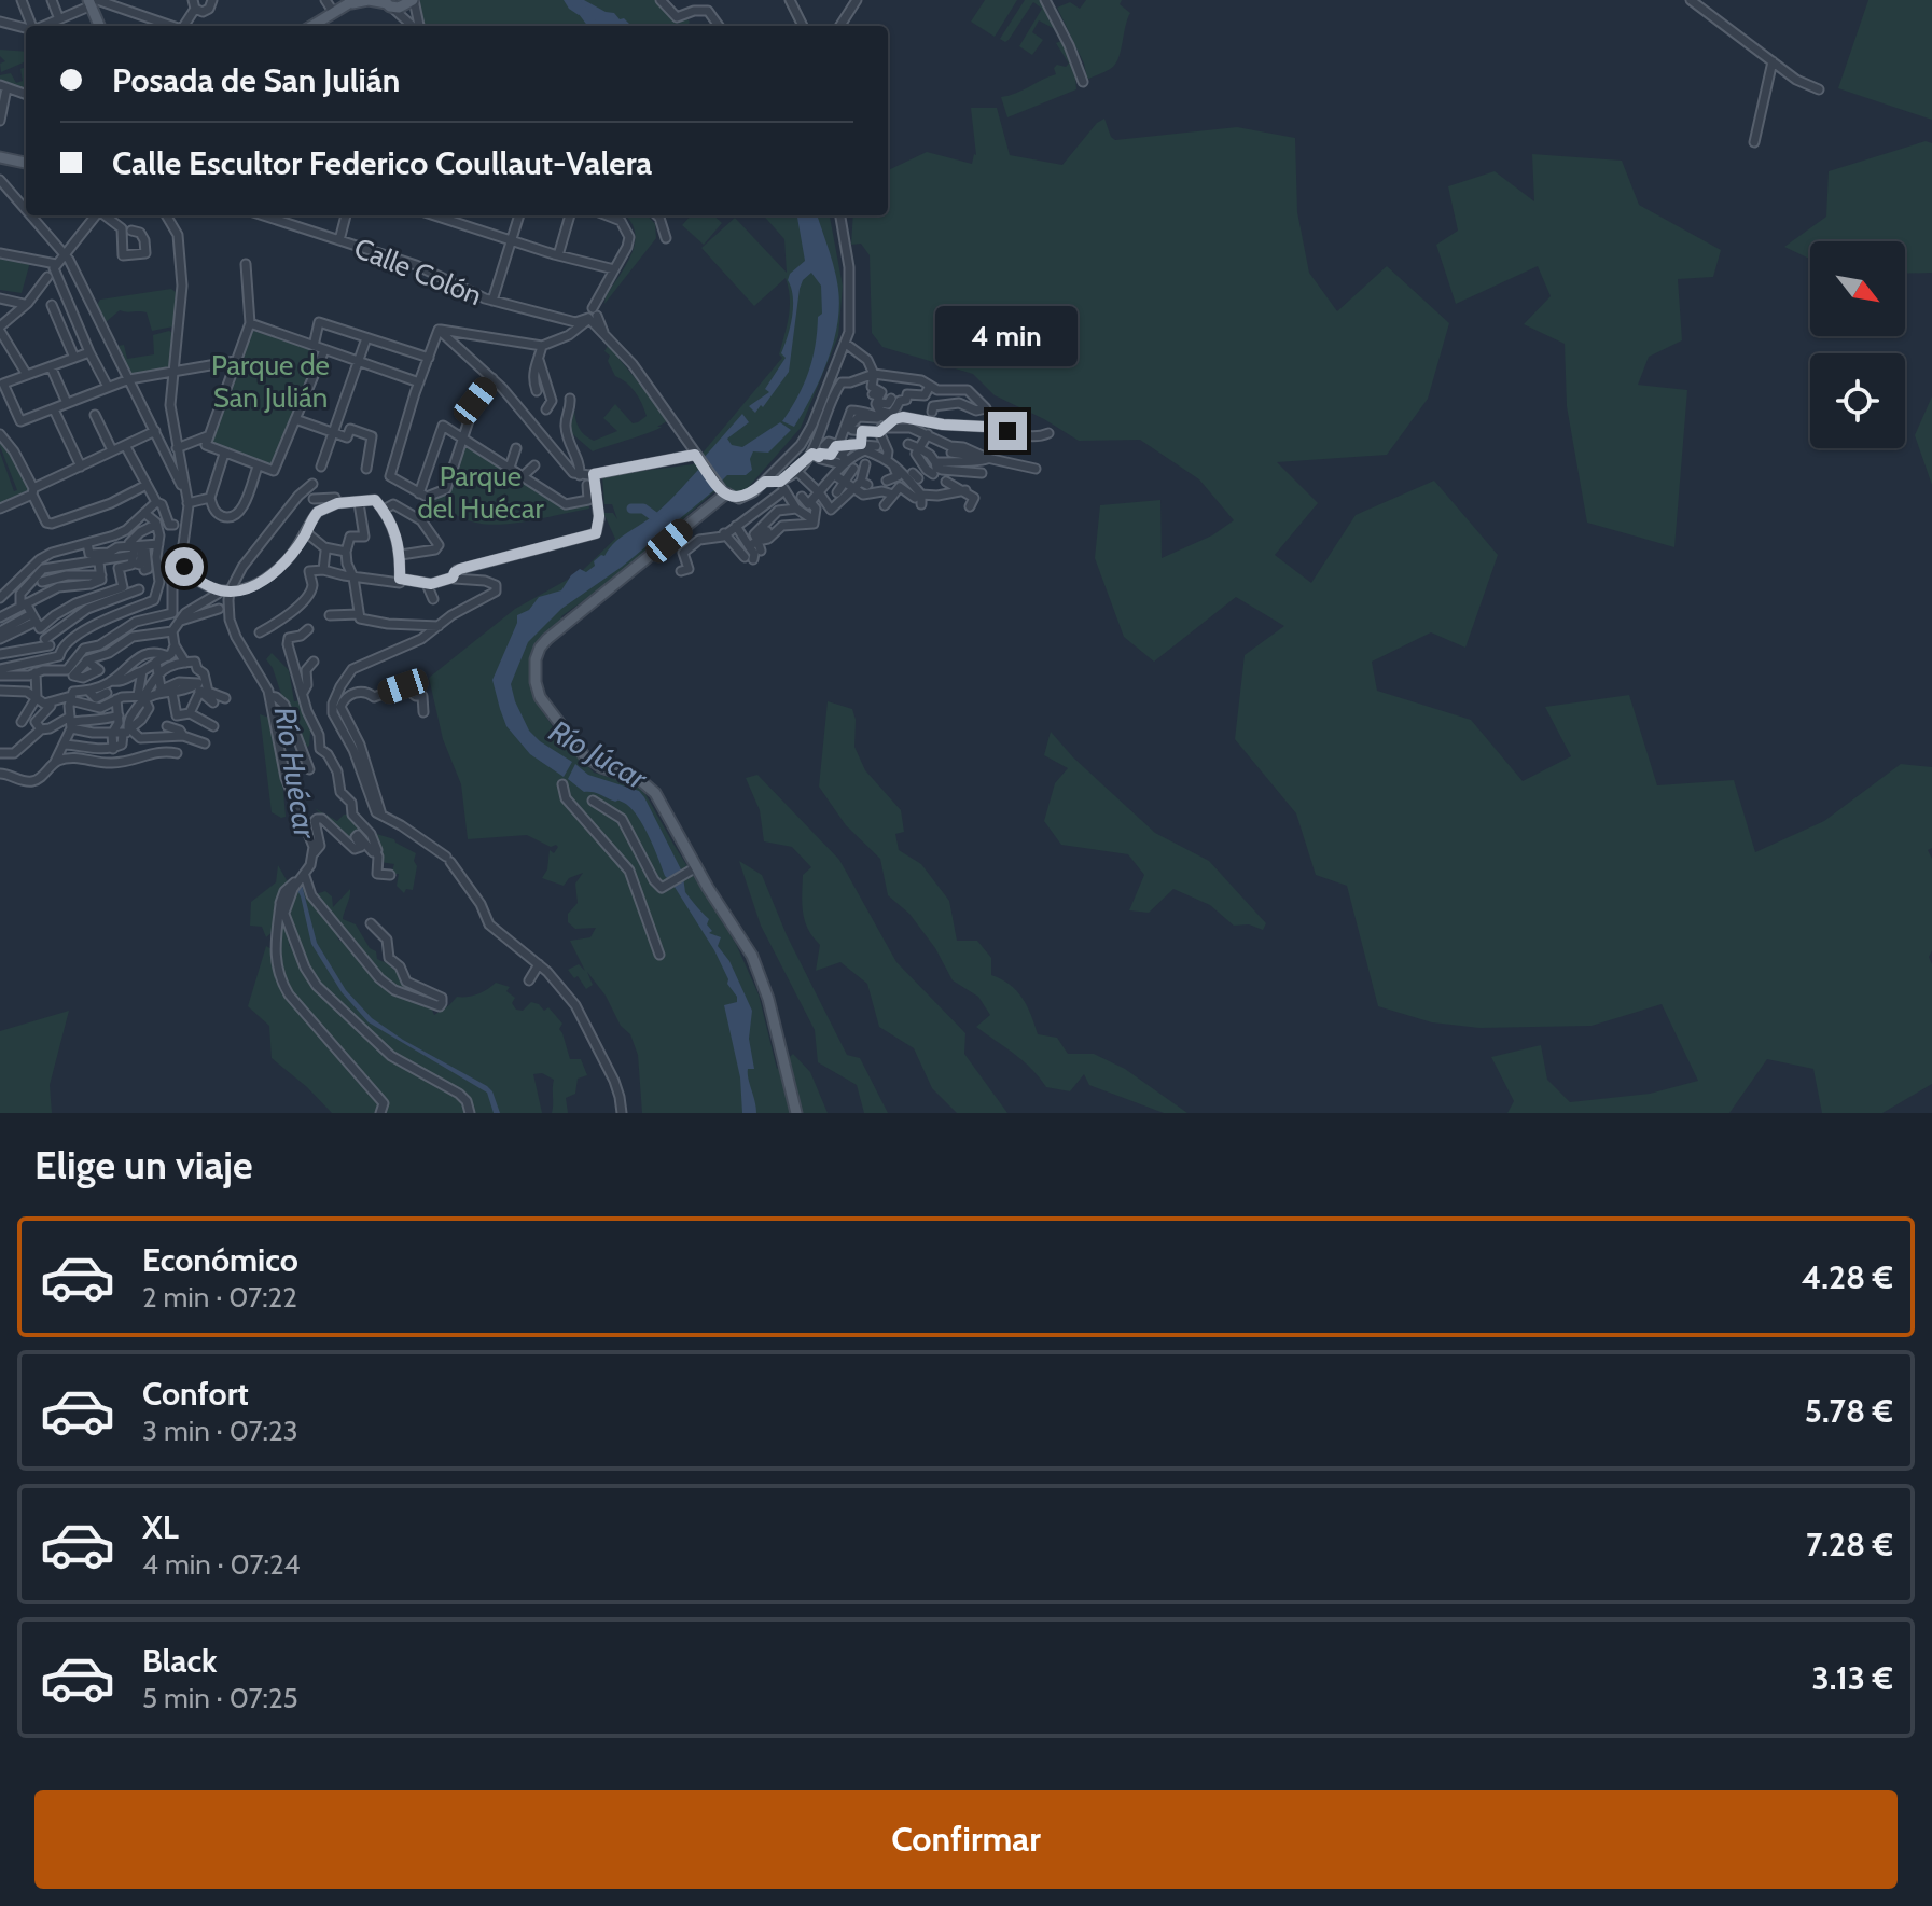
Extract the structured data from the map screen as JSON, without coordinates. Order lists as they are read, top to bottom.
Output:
{
  "streets": {
    "street": ["Calle Colón"]
  },
  "water": ["Río Júcar", "Río Huécar"],
  "parks": ["Parque de San Julián", "Parque del Huécar"],
  "north": "bottom right",
  "page": {
    "banner": ["Posada de San Julián", "Calle Escultor Federico Coullaut-Valera"],
    "bubble": "4 min",
    "heading": "Elige un viaje",
    "list": [
      {
        "name": "Económico",
        "note": "2 min · 07:22",
        "value": "4.28 €"
      },
      {
        "name": "Confort",
        "note": "3 min · 07:23",
        "value": "5.78 €"
      },
      {
        "name": "XL",
        "note": "4 min · 07:24",
        "value": "7.28 €"
      },
      {
        "name": "Black",
        "note": "5 min · 07:25",
        "value": "3.13 €"
      }
    ],
    "buttons": "Confirmar"
  }
}
